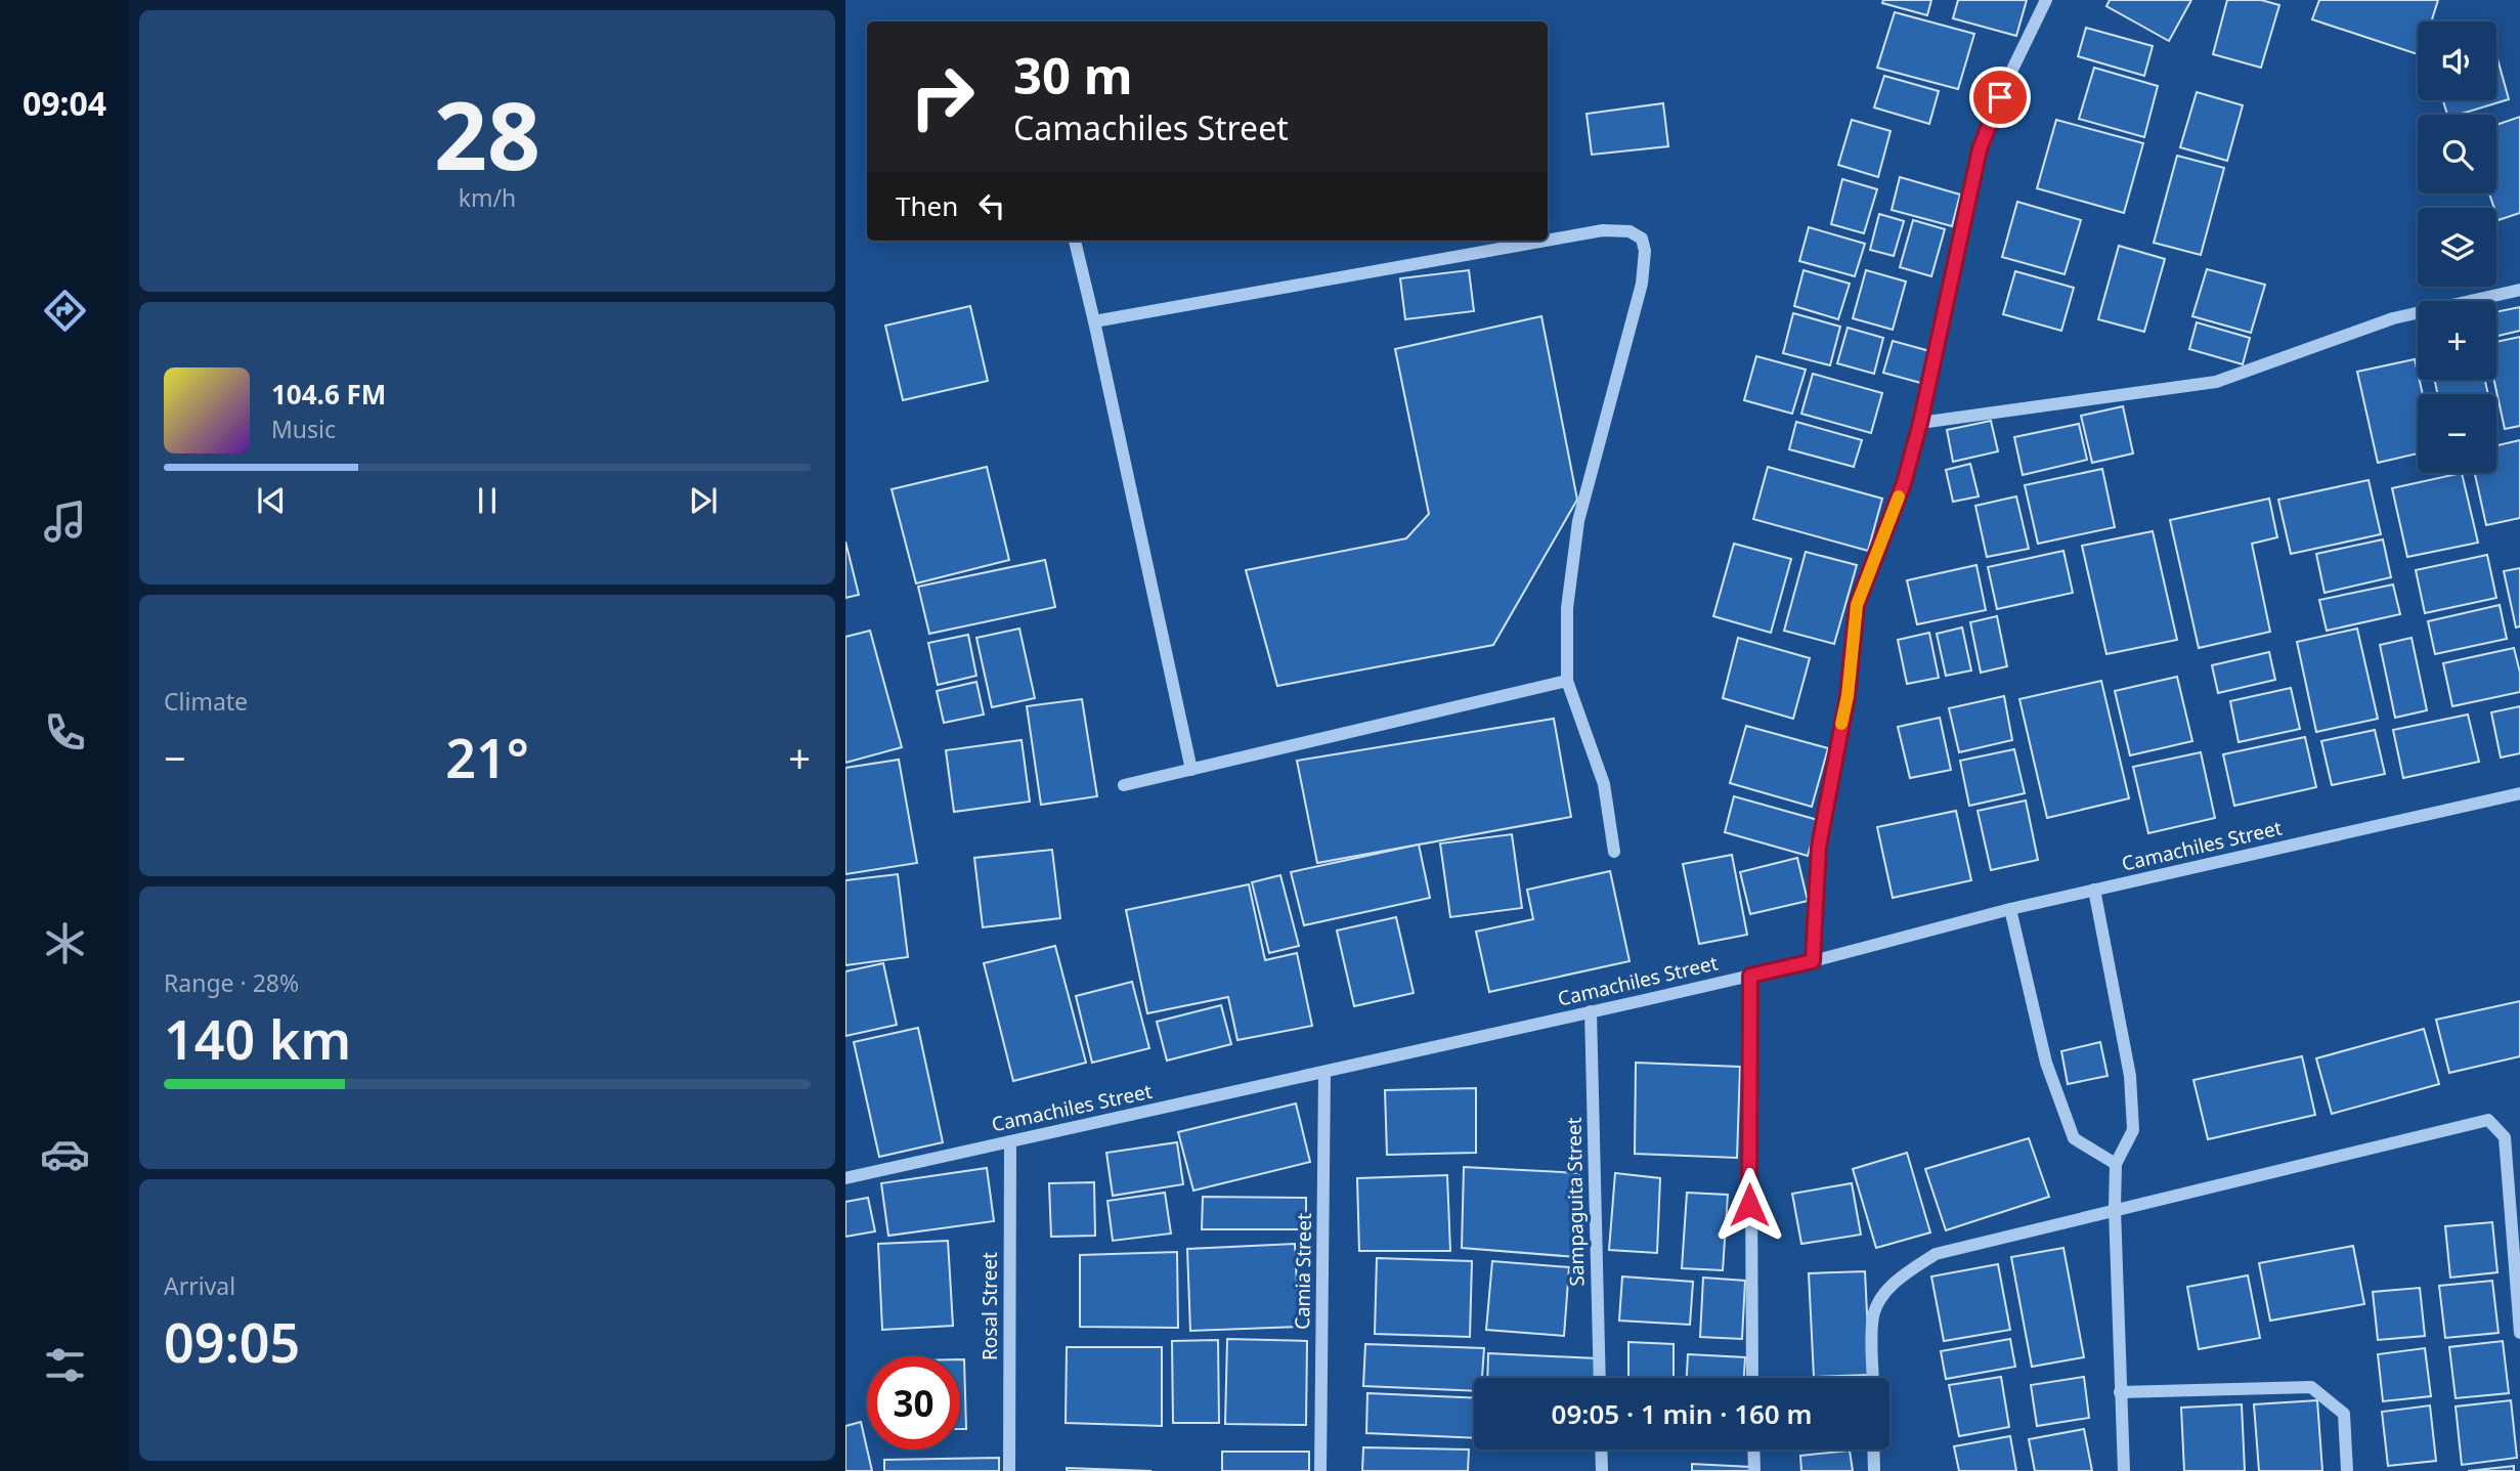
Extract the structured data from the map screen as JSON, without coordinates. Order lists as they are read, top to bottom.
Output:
{
  "streets": {
    "street": [
      "Camachiles Street",
      "Sampaguita Street",
      "Camia Street",
      "Rosal Street"
    ]
  },
  "crossings": [
    ["Camachiles Street", "Sampaguita Street"],
    ["Camachiles Street", "Camia Street"],
    ["Camachiles Street", "Rosal Street"]
  ],
  "page": {
    "tabs": "09:04",
    "tile": [
      ["28", "km/h"],
      "Climate",
      ["Range · 28%", "140 km"],
      ["Arrival", "09:05"]
    ],
    "map_buttons": ["+", "−"],
    "turn": ["30 m", "Camachiles Street"],
    "then": "Then",
    "song": ["104.6 FM", "Music"],
    "heat": ["−", "21°", "+"],
    "limit": "30",
    "trip": "09:05 · 1 min · 160 m"
  }
}
